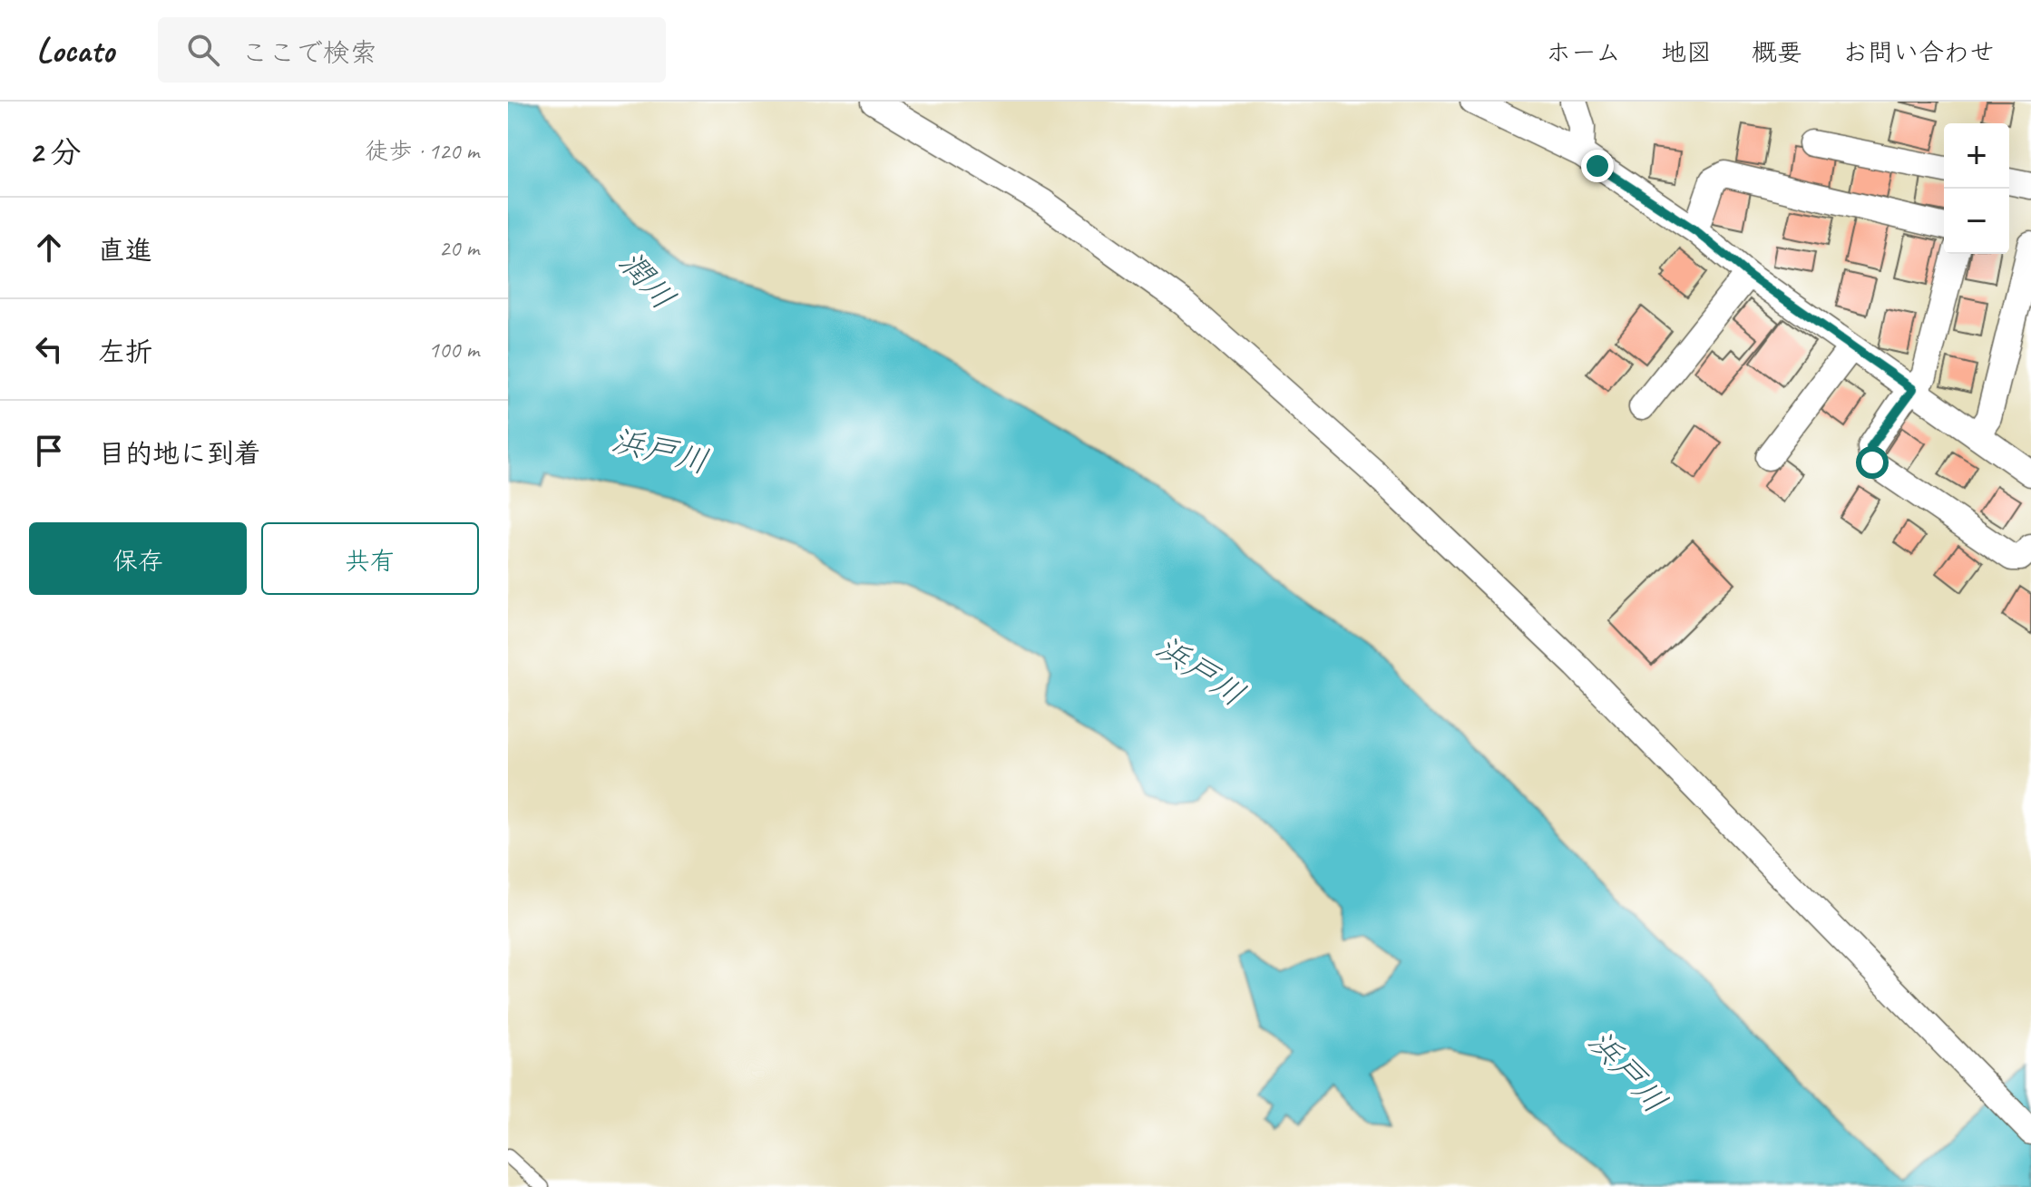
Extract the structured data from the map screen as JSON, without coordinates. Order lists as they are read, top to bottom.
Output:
{
  "water": ["潤川", "浜戸川"],
  "page": {
    "header": "Locato",
    "search": "ここで検索",
    "nav": [
      "ホーム",
      "地図",
      "概要",
      "お問い合わせ"
    ],
    "heading": ["2 分", "徒歩 · 120 m"],
    "map_buttons": ["+", "−"],
    "list": [
      ["直進", "20 m"],
      ["左折", "100 m"],
      "目的地に到着"
    ],
    "buttons": ["保存", "共有"]
  }
}
